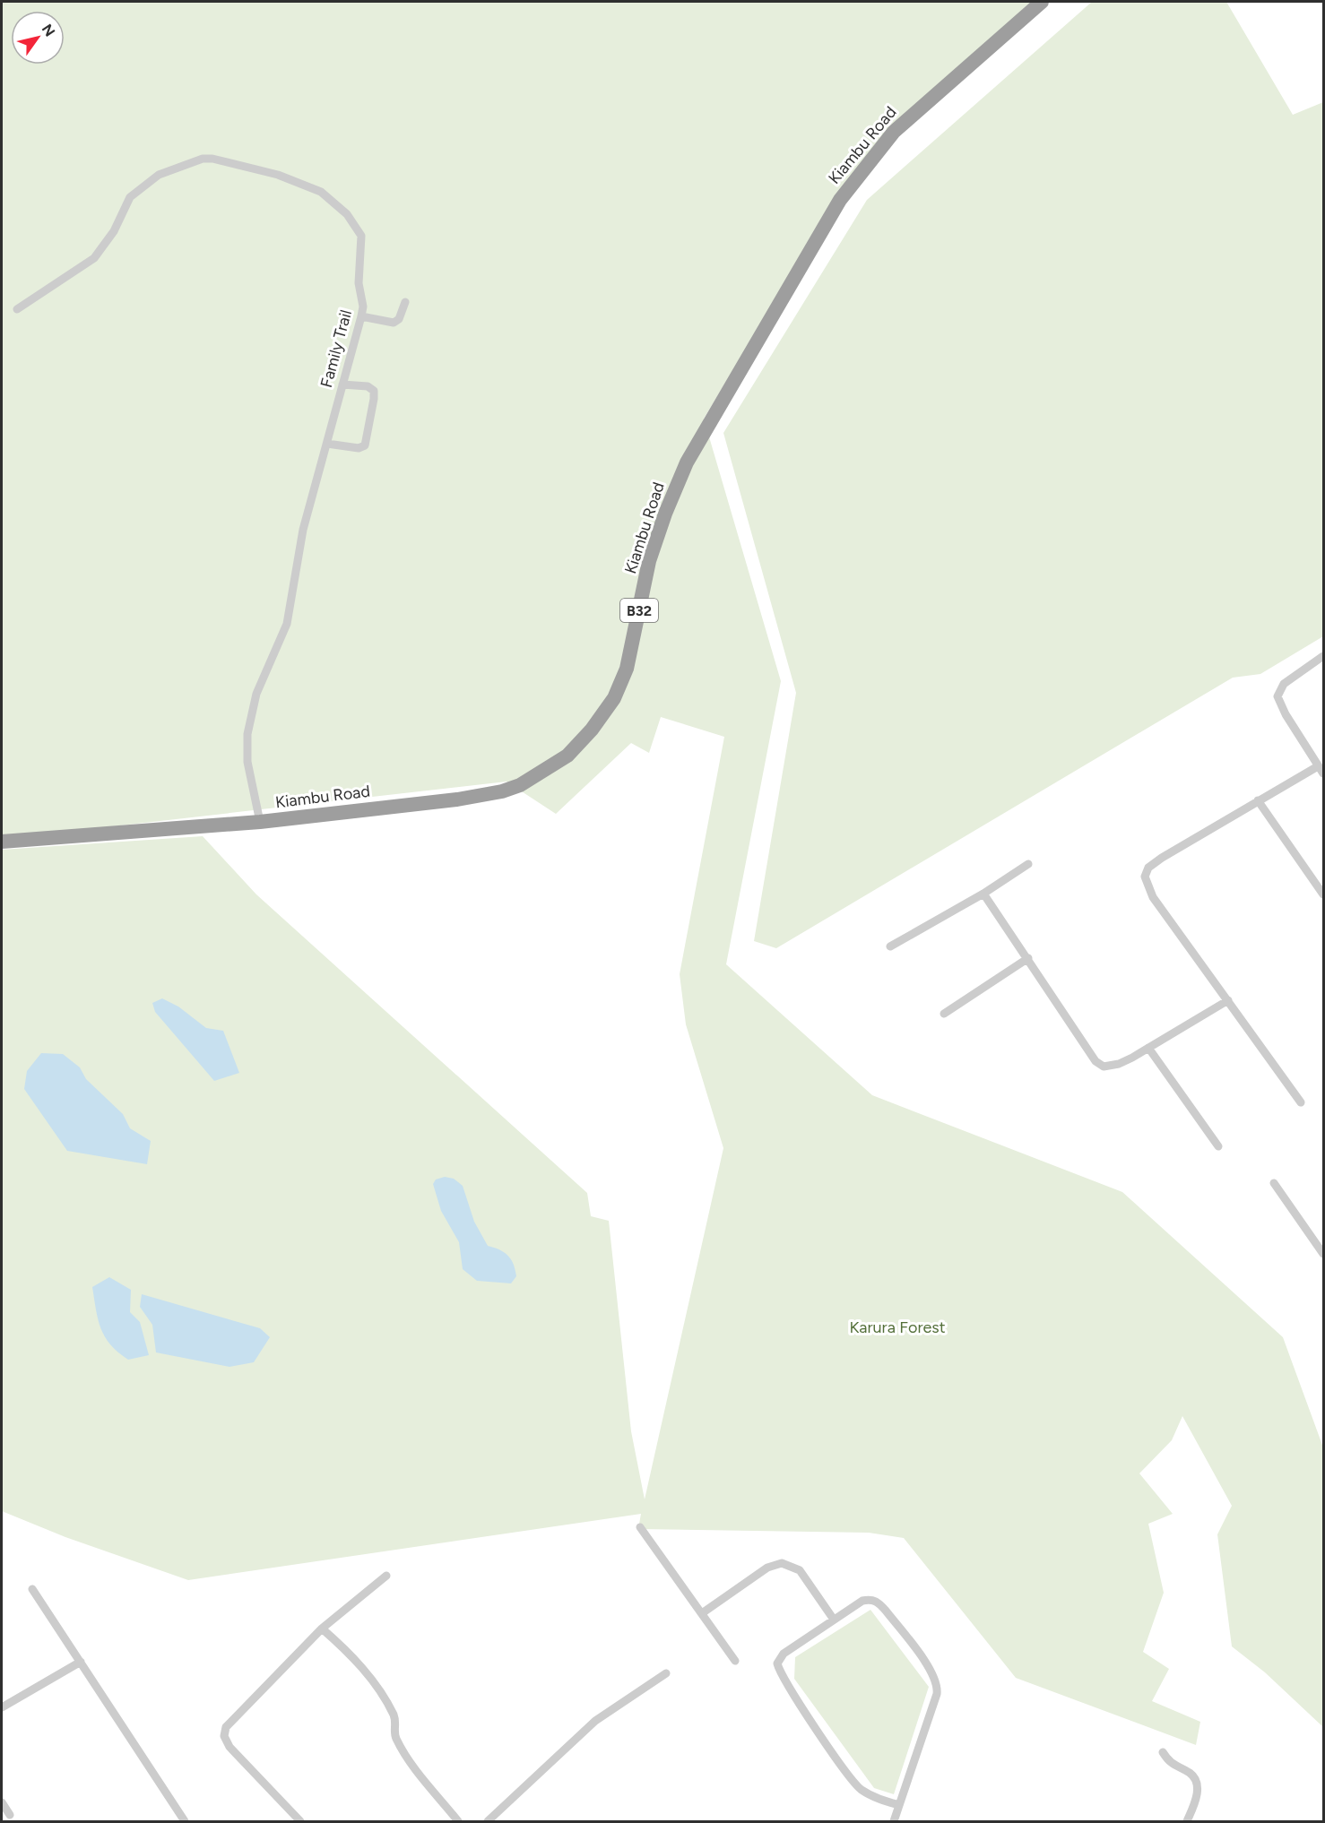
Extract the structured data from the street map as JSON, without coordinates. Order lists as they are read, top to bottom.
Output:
{
  "streets": {
    "highway": ["Kiambu Road", "B32"],
    "street": ["Family Trail"]
  },
  "crossings": [
    ["Kiambu Road", "Family Trail"]
  ],
  "parks": ["Karura Forest"],
  "north": "top right"
}
